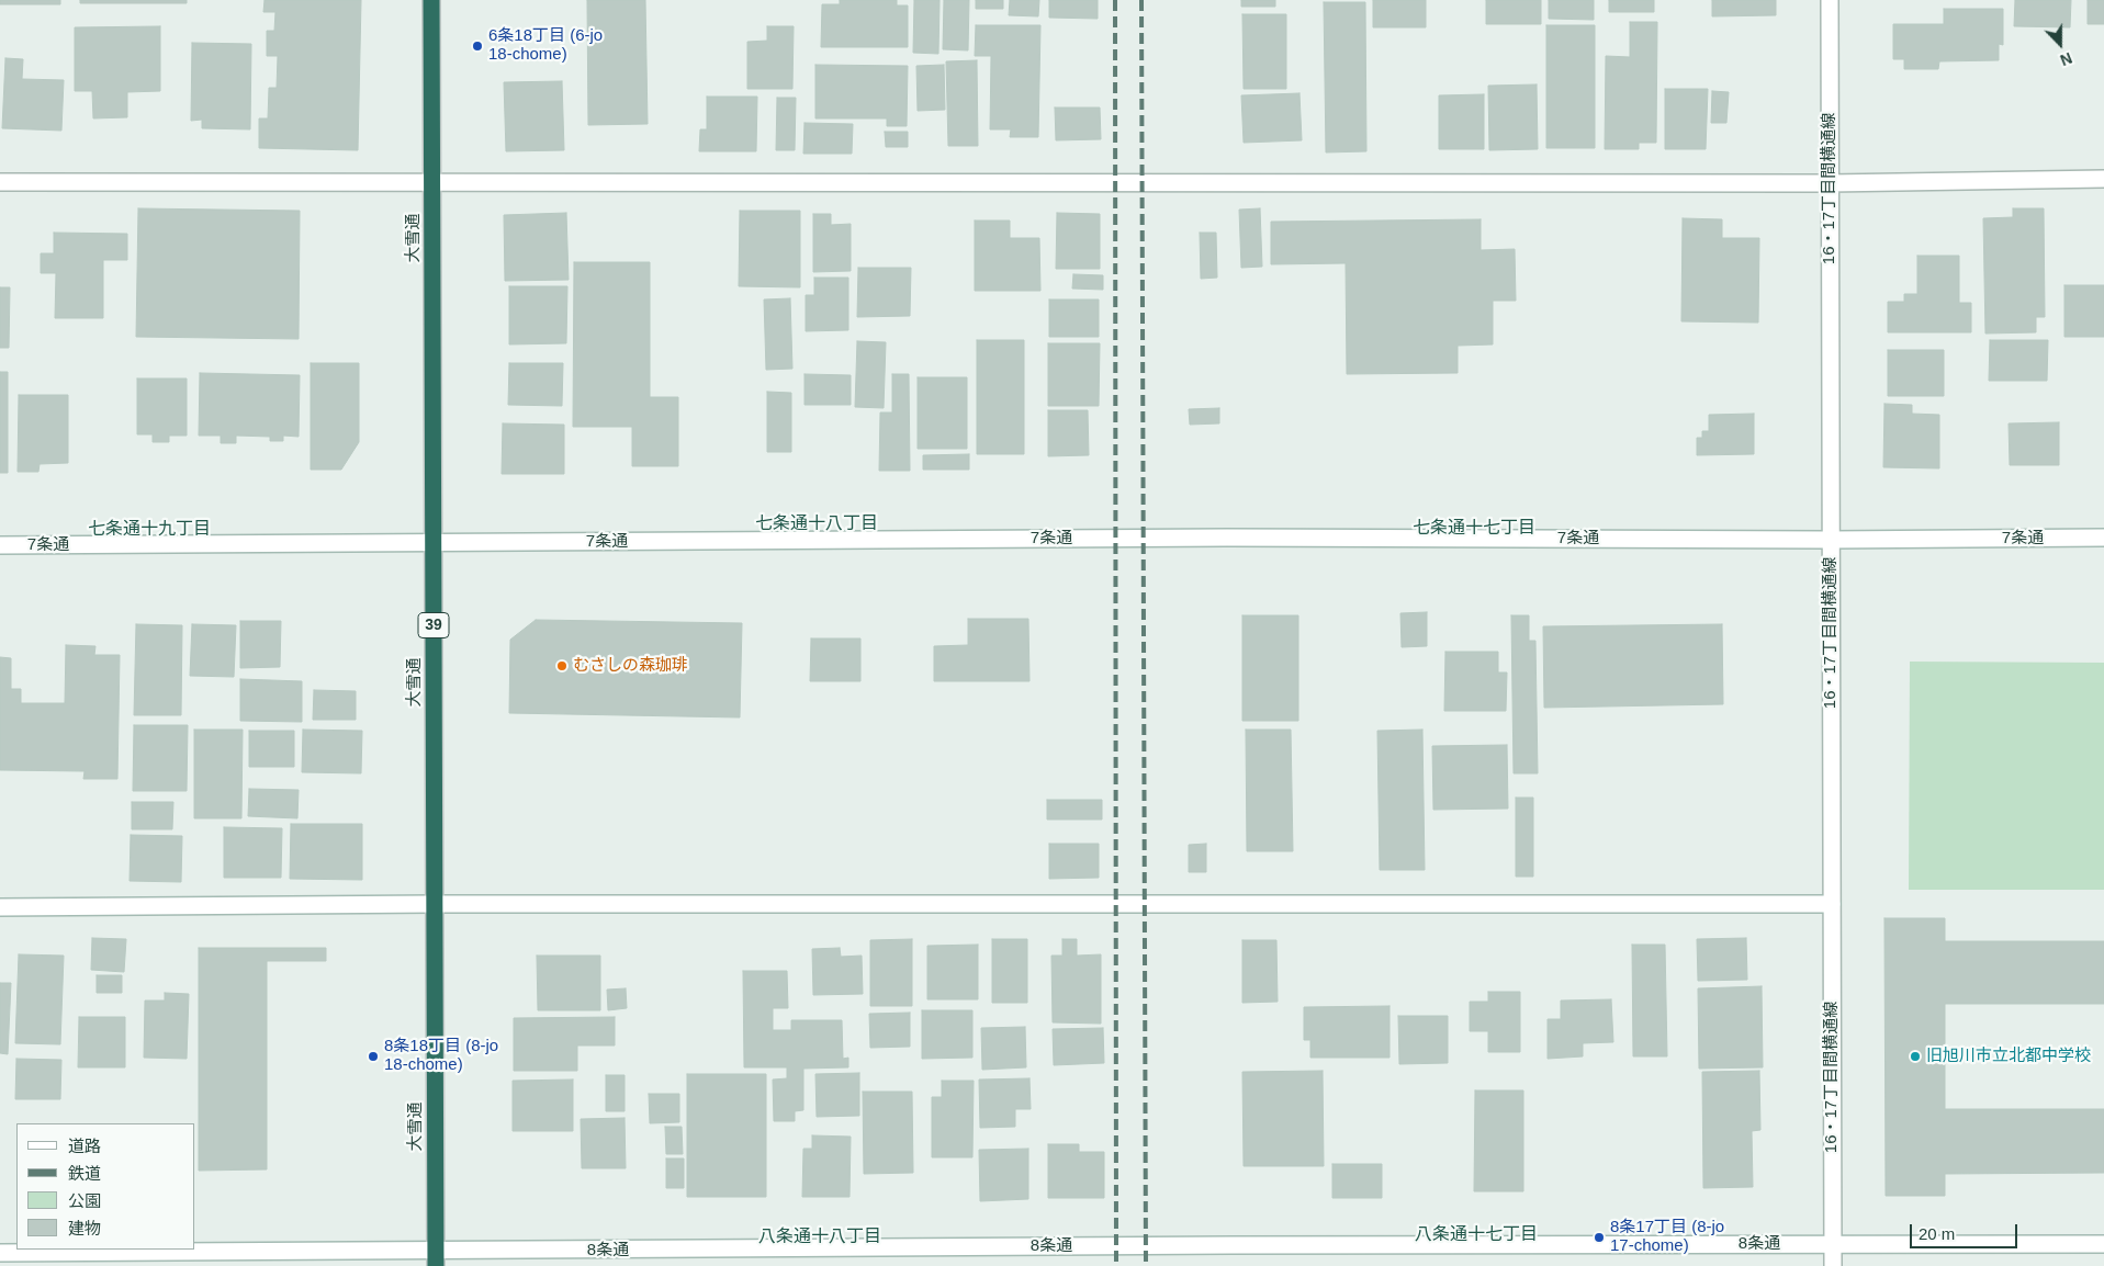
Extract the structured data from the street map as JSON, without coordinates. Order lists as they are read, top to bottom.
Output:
{
  "streets": {
    "highway": ["大雪通", "39"],
    "street": ["16・17丁目間横通線", "7条通", "8条通"]
  },
  "crossings": [
    ["16・17丁目間横通線", "7条通"],
    ["16・17丁目間横通線", "8条通"],
    ["大雪通", "7条通"],
    ["大雪通", "8条通"]
  ],
  "districts": [
    "七条通十八丁目",
    "七条通十七丁目",
    "七条通十九丁目",
    "八条通十七丁目",
    "八条通十八丁目"
  ],
  "places": [
    "6条18丁目 (6-jo 18-chome)",
    "むさしの森珈琲",
    "8条18丁目 (8-jo 18-chome)",
    "旧旭川市立北都中学校",
    "8条17丁目 (8-jo 17-chome)"
  ],
  "legend": [
    "道路",
    "鉄道",
    "公園",
    "建物"
  ],
  "scale_bar": "20 m",
  "north": "bottom"
}
